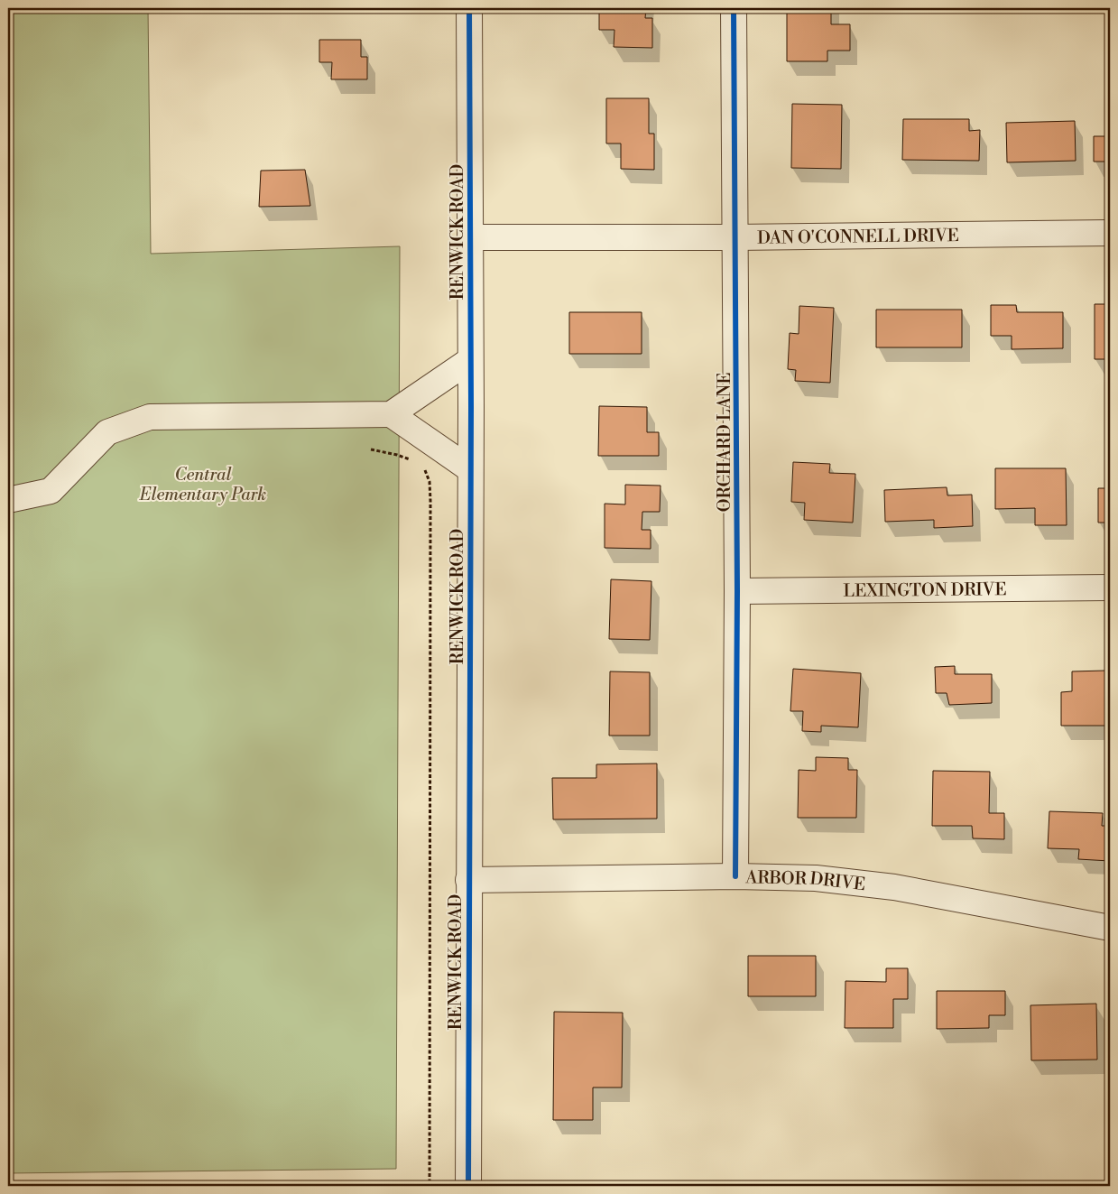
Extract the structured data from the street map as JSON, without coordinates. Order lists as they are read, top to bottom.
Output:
{
  "streets": {
    "street": [
      "RENWICK ROAD",
      "DAN O'CONNELL DRIVE",
      "ORCHARD LANE",
      "LEXINGTON DRIVE",
      "ARBOR DRIVE"
    ]
  },
  "crossings": [
    ["RENWICK ROAD", "DAN O'CONNELL DRIVE"],
    ["RENWICK ROAD", "ARBOR DRIVE"],
    ["DAN O'CONNELL DRIVE", "ORCHARD LANE"],
    ["ORCHARD LANE", "LEXINGTON DRIVE"],
    ["ORCHARD LANE", "ARBOR DRIVE"]
  ],
  "parks": ["Central Elementary Park"]
}
